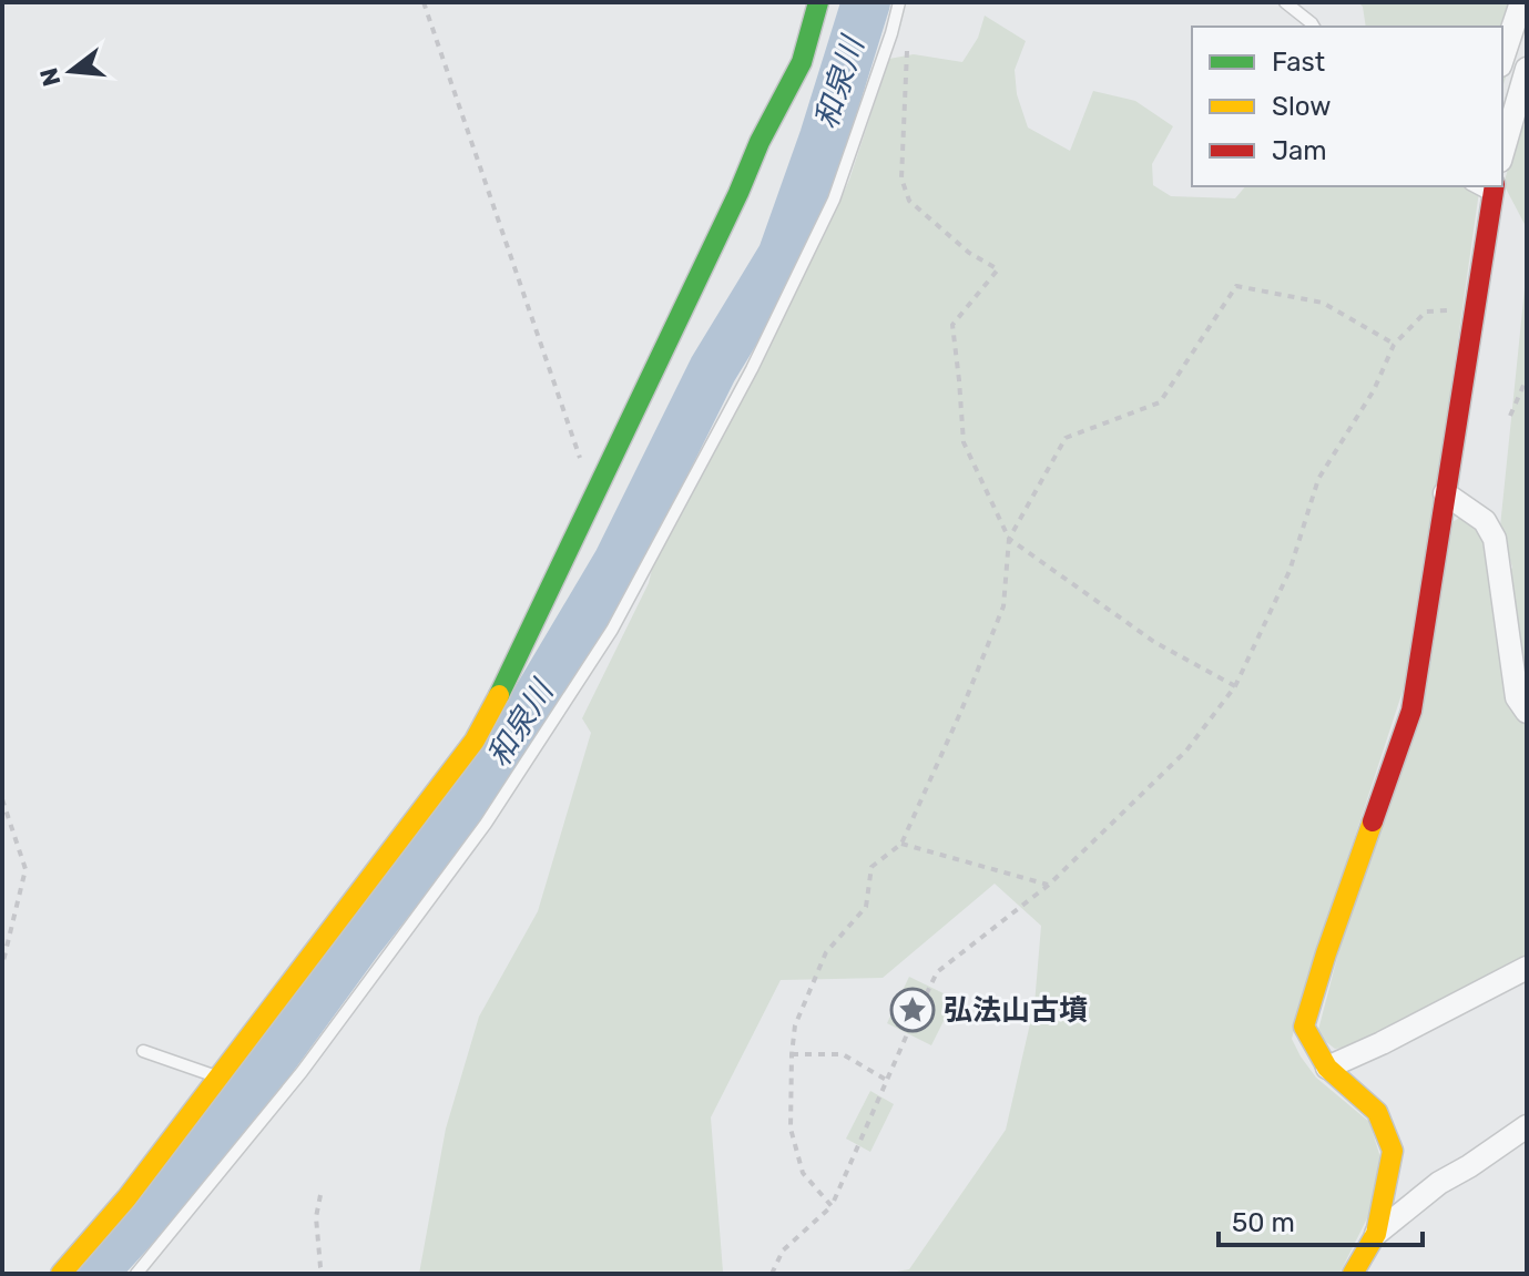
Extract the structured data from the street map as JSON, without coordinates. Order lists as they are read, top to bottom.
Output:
{
  "water": ["和泉川"],
  "places": {
    "place": ["弘法山古墳"]
  },
  "legend": ["Fast", "Slow", "Jam"],
  "scale_bar": "50 m",
  "north": "left"
}
